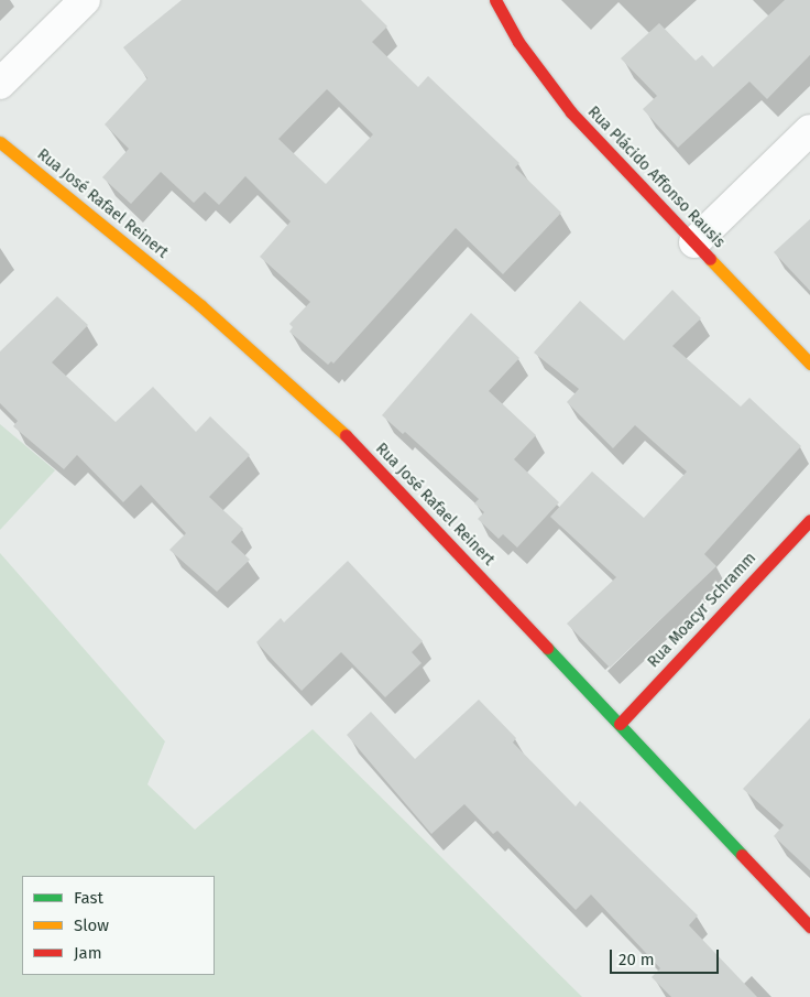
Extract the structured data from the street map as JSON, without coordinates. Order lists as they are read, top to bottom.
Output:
{
  "streets": {
    "street": ["Rua Plácido Affonso Rausis", "Rua José Rafael Reinert", "Rua Moacyr Schramm"]
  },
  "crossings": [
    ["Rua José Rafael Reinert", "Rua Moacyr Schramm"]
  ],
  "legend": ["Fast", "Slow", "Jam"],
  "scale_bar": "20 m"
}
